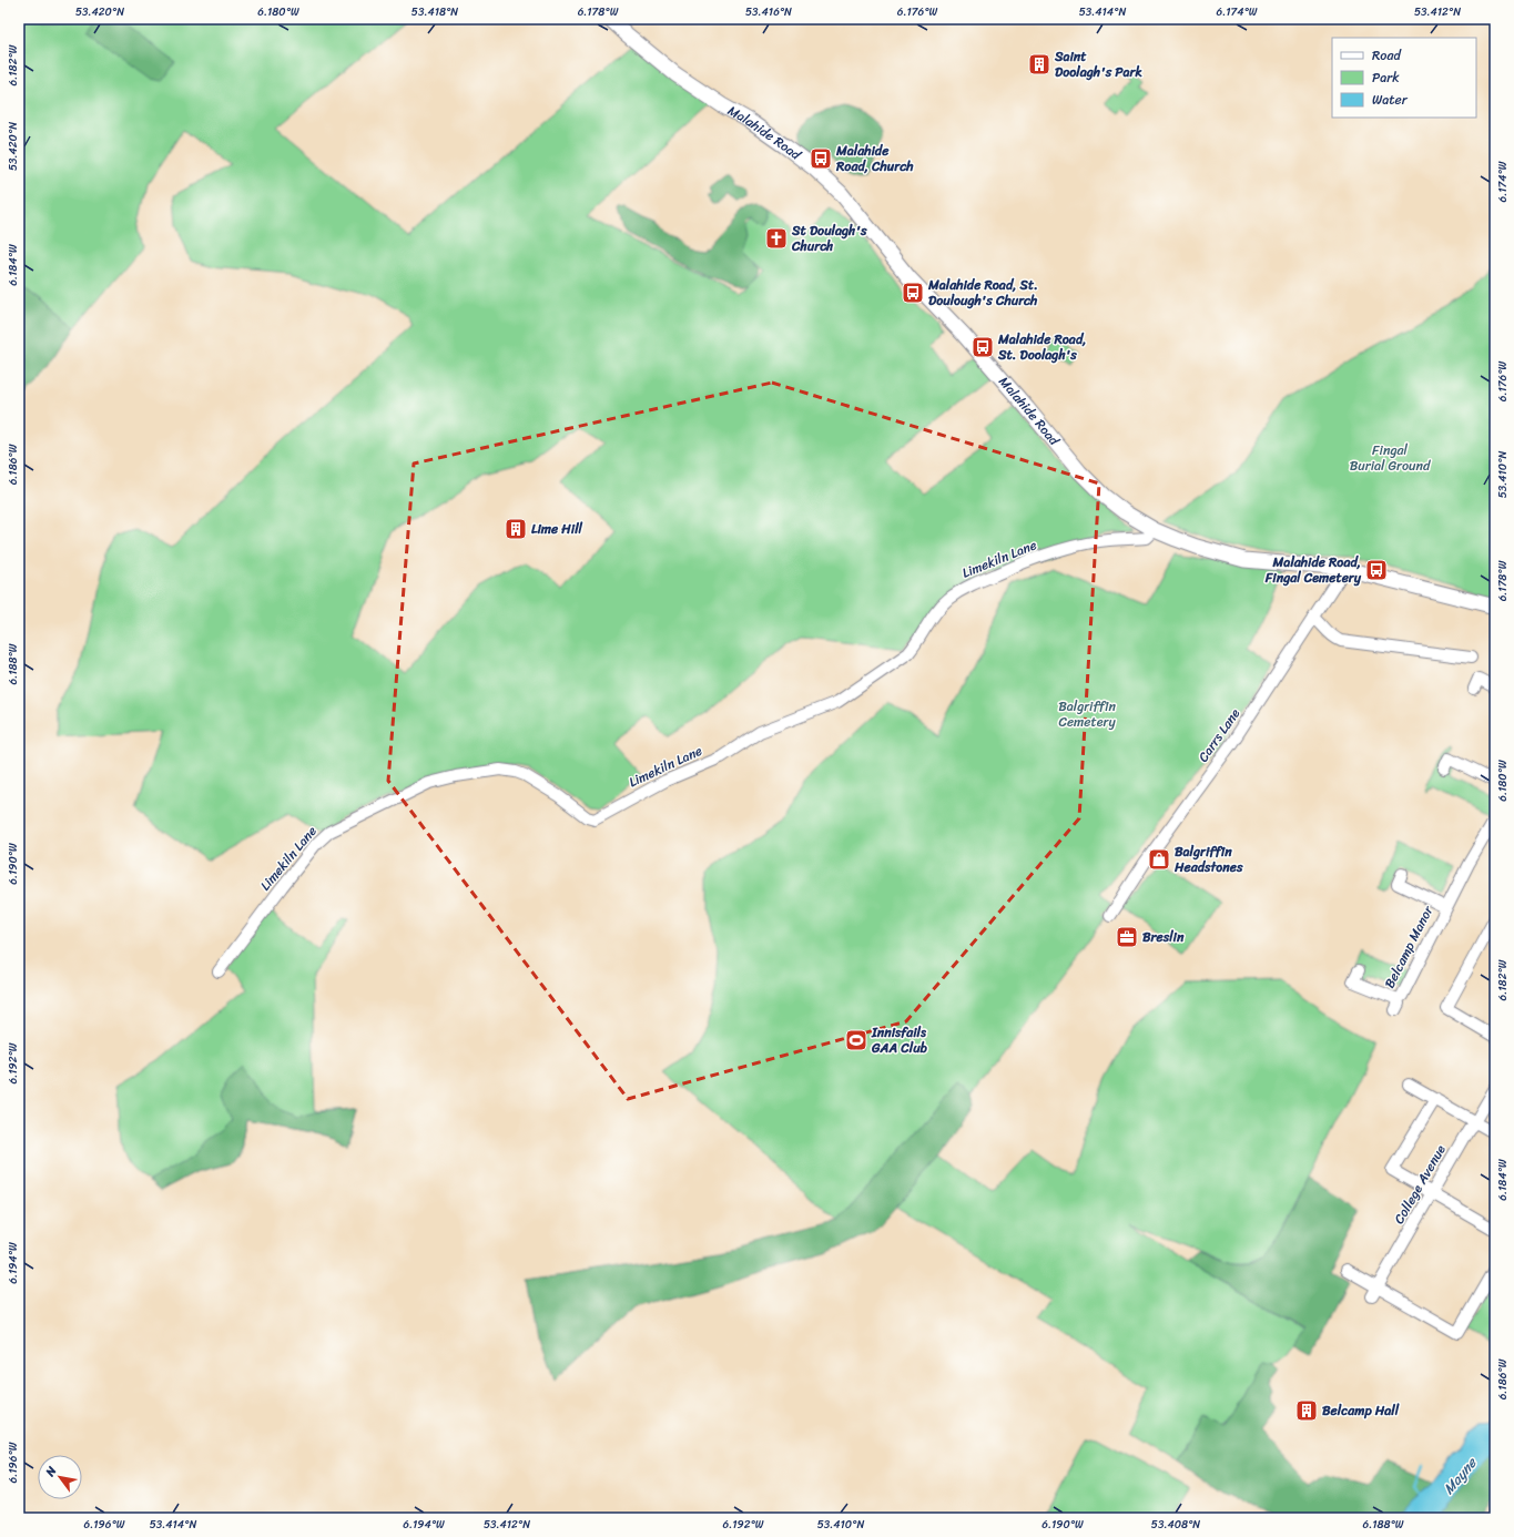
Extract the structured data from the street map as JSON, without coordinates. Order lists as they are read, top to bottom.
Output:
{
  "streets": {
    "main road": ["Malahide Road"],
    "street": [
      "Limekiln Lane",
      "Carrs Lane",
      "Belcamp Manor",
      "College Avenue"
    ]
  },
  "crossings": [
    ["Malahide Road", "Limekiln Lane"],
    ["Malahide Road", "Carrs Lane"]
  ],
  "water": ["Mayne"],
  "parks": ["Fingal Burial Ground", "Balgriffin Cemetery"],
  "places": {
    "building": ["Saint Doolagh's Park", "Lime Hill", "Belcamp Hall"],
    "bus stop": [
      "Malahide Road, Church",
      "Malahide Road, St. Doulough's Church",
      "Malahide Road, St. Doolagh's",
      "Malahide Road, Fingal Cemetery"
    ],
    "church": ["St Doulagh's Church"],
    "shop": ["Balgriffin Headstones"],
    "office": ["Breslin"],
    "sports": ["Innisfails GAA Club"]
  },
  "legend": ["Road", "Park", "Water"],
  "north": "top left",
  "coordinates": [
    "53.420°N",
    "6.180°W",
    "53.418°N",
    "6.178°W",
    "53.416°N",
    "6.176°W",
    "53.414°N",
    "6.174°W",
    "53.412°N",
    "6.182°W",
    "6.184°W",
    "6.186°W",
    "53.410°N",
    "6.188°W",
    "6.190°W",
    "6.192°W",
    "6.194°W",
    "6.196°W",
    "53.408°N"
  ]
}
